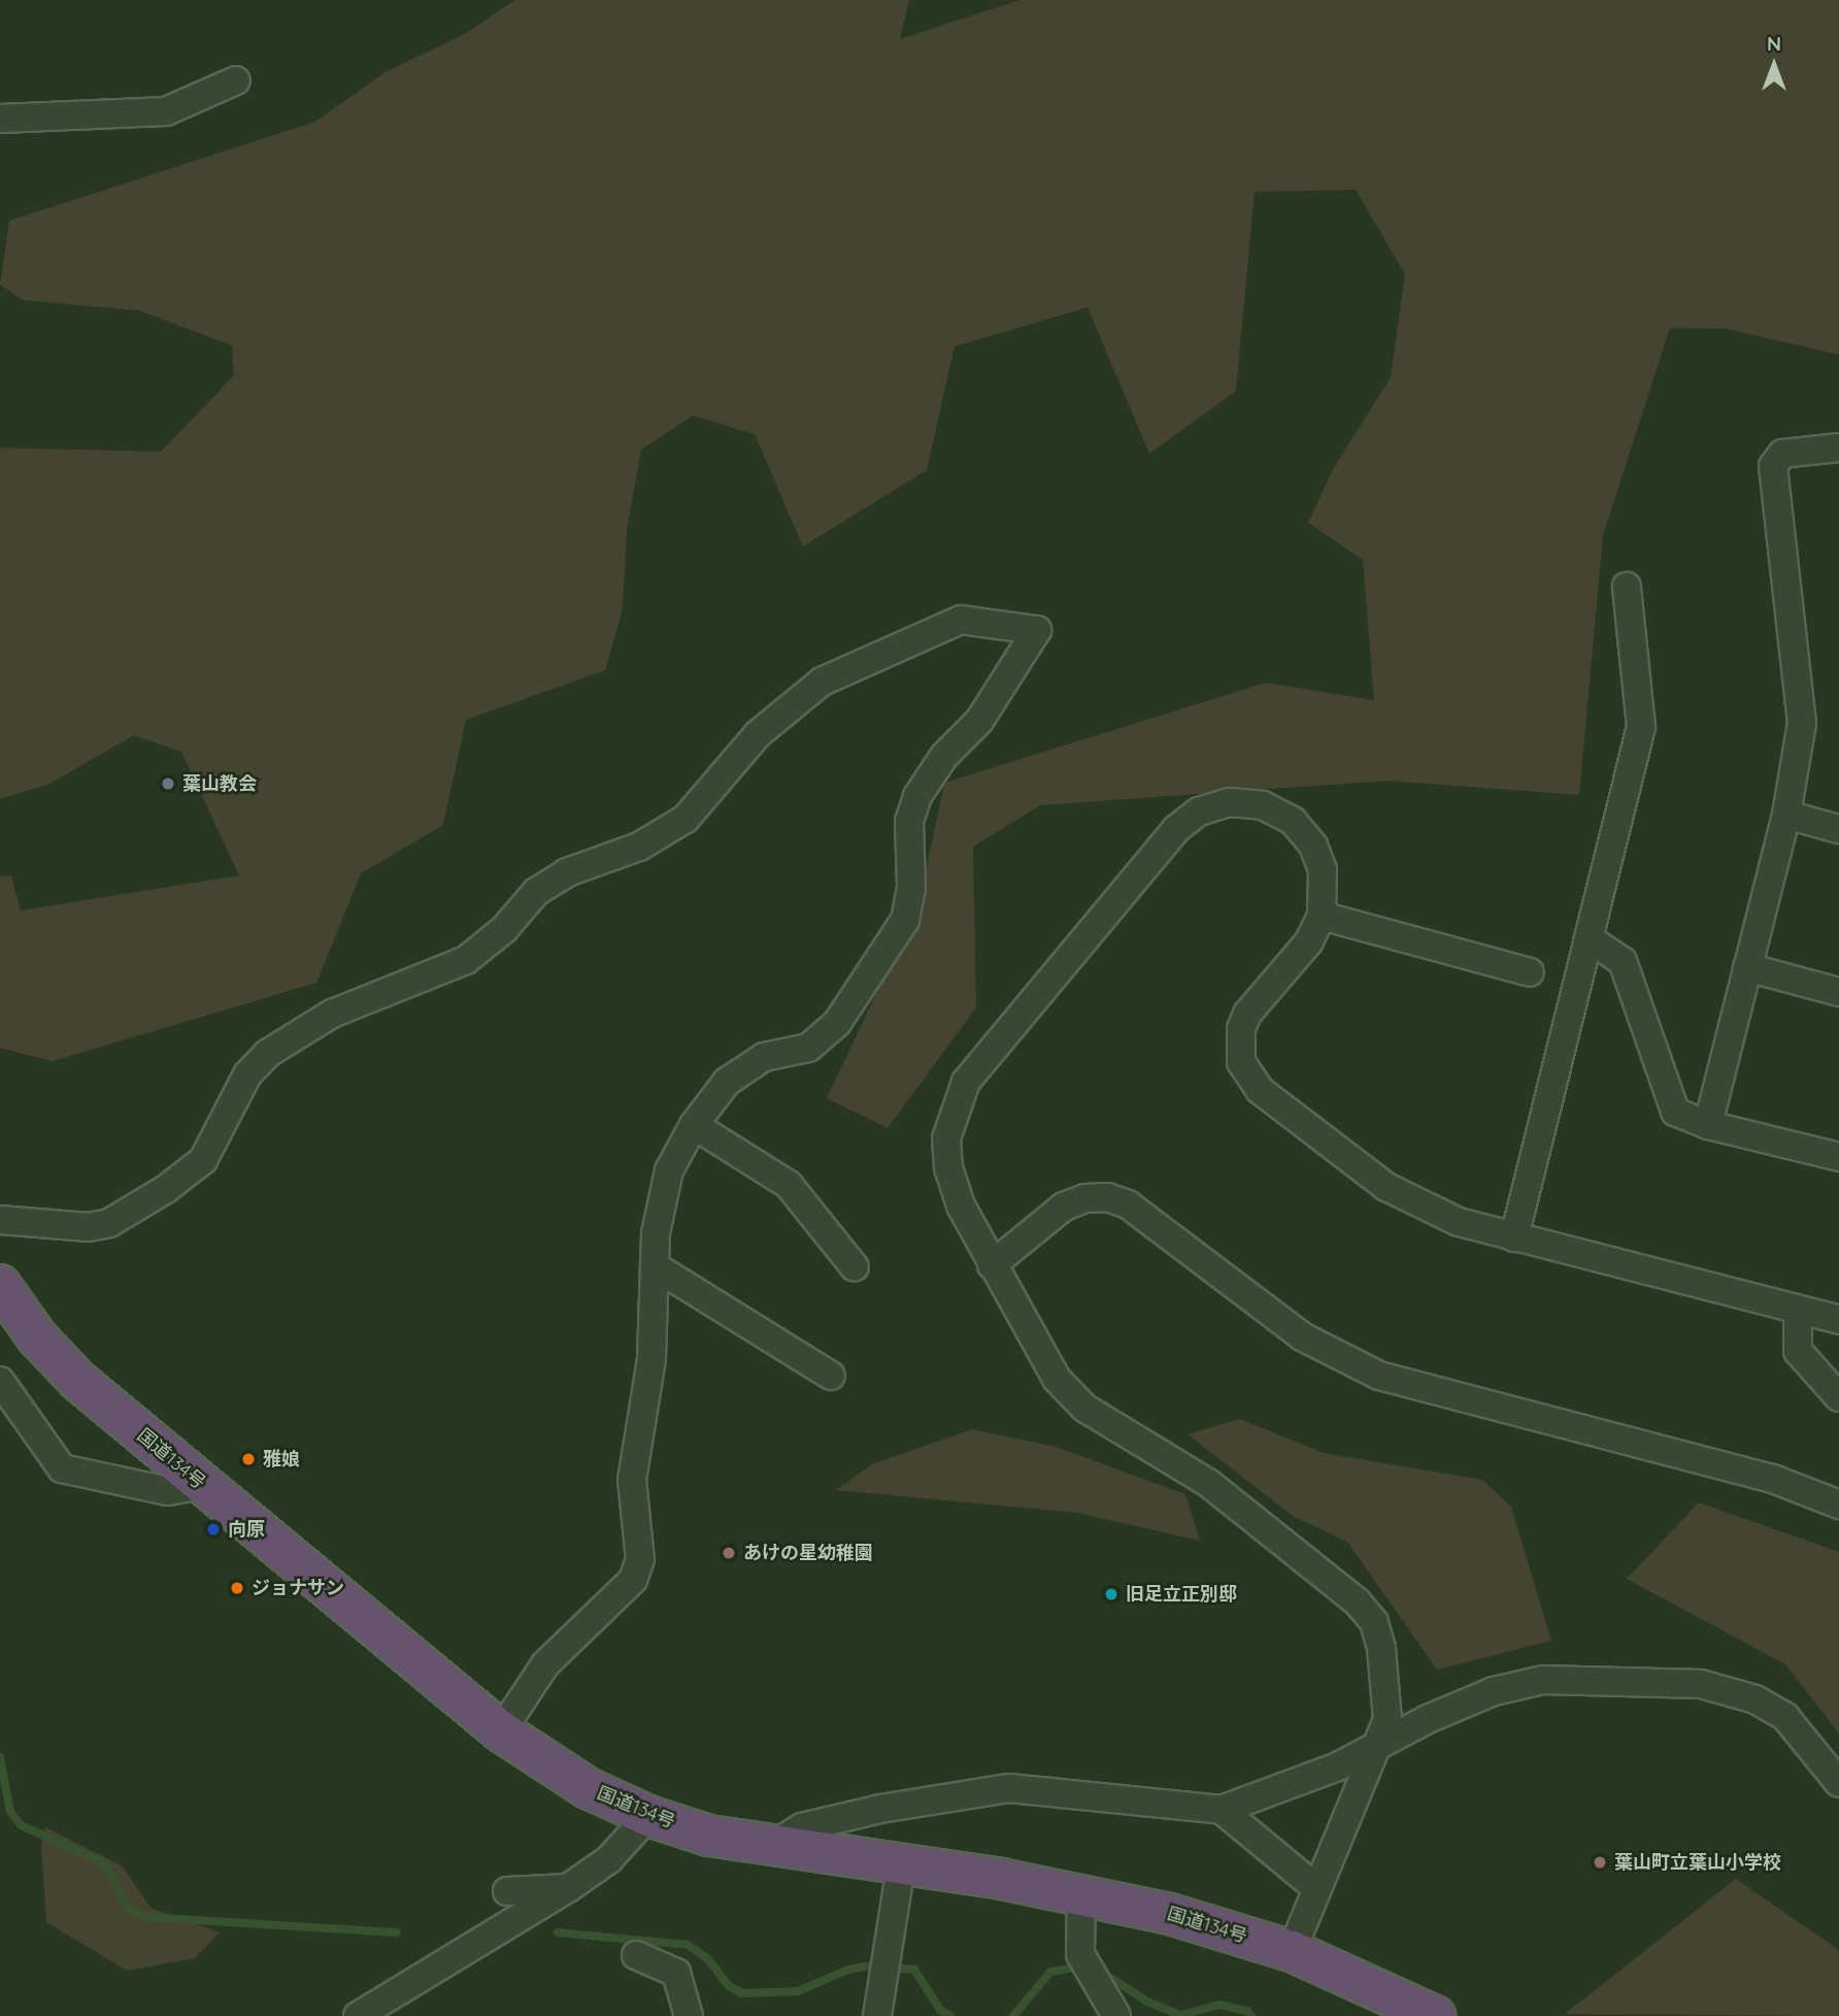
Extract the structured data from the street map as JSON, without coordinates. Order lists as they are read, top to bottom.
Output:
{
  "streets": {
    "highway": ["国道134号"]
  },
  "places": [
    "葉山教会",
    "雅娘",
    "向原",
    "あけの星幼稚園",
    "ジョナサン",
    "旧足立正別邸",
    "葉山町立葉山小学校"
  ],
  "north": "top"
}
